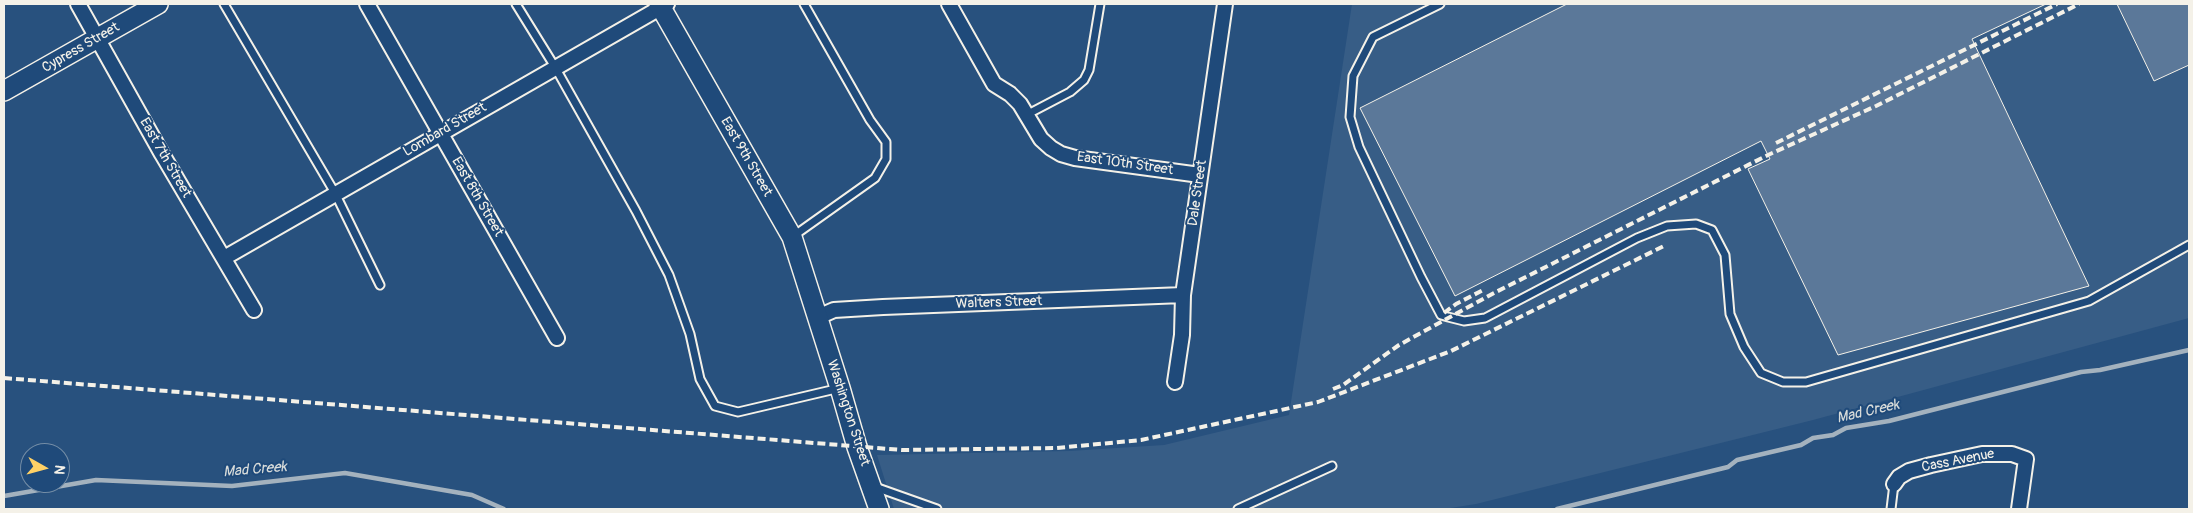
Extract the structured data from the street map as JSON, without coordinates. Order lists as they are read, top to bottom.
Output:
{
  "streets": {
    "main road": ["Cypress Street", "East 9th Street", "Washington Street"],
    "street": [
      "Lombard Street",
      "East 7th Street",
      "East 10th Street",
      "Dale Street",
      "East 8th Street",
      "Walters Street",
      "Cass Avenue"
    ]
  },
  "crossings": [
    ["Cypress Street", "East 7th Street"],
    ["Lombard Street", "East 9th Street"],
    ["Lombard Street", "East 7th Street"],
    ["Lombard Street", "East 8th Street"],
    ["East 9th Street", "Walters Street"],
    ["East 9th Street", "Washington Street"],
    ["East 10th Street", "Dale Street"],
    ["Dale Street", "Walters Street"],
    ["Walters Street", "Washington Street"]
  ],
  "water": ["Mad Creek"],
  "north": "right"
}
